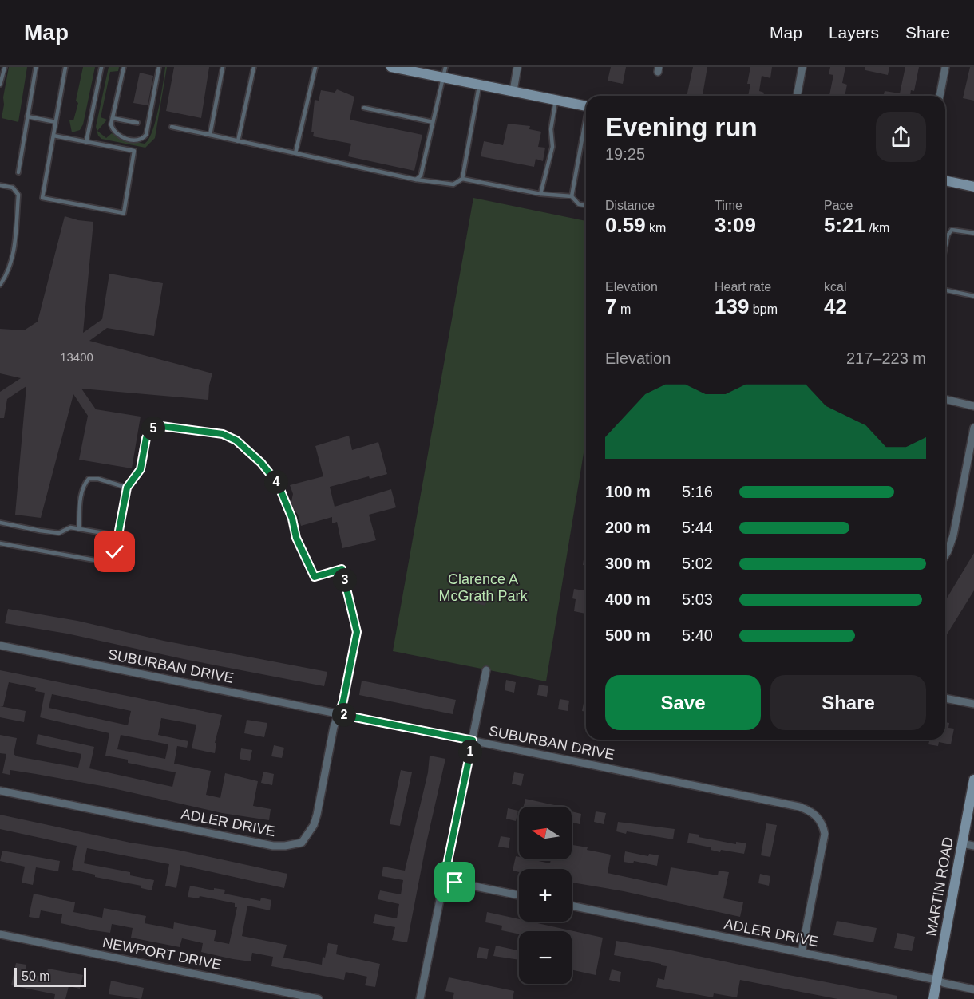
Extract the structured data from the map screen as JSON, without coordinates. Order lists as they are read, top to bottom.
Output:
{
  "streets": {
    "main road": ["MARTIN ROAD"],
    "street": ["SUBURBAN DRIVE", "ADLER DRIVE", "NEWPORT DRIVE"]
  },
  "crossings": [
    ["SUBURBAN DRIVE", "ADLER DRIVE"],
    ["ADLER DRIVE", "MARTIN ROAD"]
  ],
  "parks": ["Clarence A McGrath Park"],
  "house_numbers": ["13400"],
  "scale_bar": "50 m",
  "north": "left",
  "page": {
    "header": "Map",
    "nav": ["Map", "Layers", "Share"],
    "heading": ["Evening run", "19:25"],
    "stats": [
      ["Distance", "0.59 km"],
      ["Time", "3:09"],
      ["Pace", "5:21 /km"],
      ["Elevation", "7 m"],
      ["Heart rate", "139 bpm"],
      ["kcal", "42"]
    ],
    "chart": ["Elevation", "217–223 m"],
    "pins": [
      "5",
      "4",
      "3",
      "2",
      "1"
    ],
    "list": [
      {
        "name": "100 m",
        "note": "5:16"
      },
      {
        "name": "200 m",
        "note": "5:44"
      },
      {
        "name": "300 m",
        "note": "5:02"
      },
      {
        "name": "400 m",
        "note": "5:03"
      },
      {
        "name": "500 m",
        "note": "5:40"
      }
    ],
    "buttons": ["Save", "Share"],
    "map_buttons": ["+", "−"],
    "scale": "50 m"
  }
}
